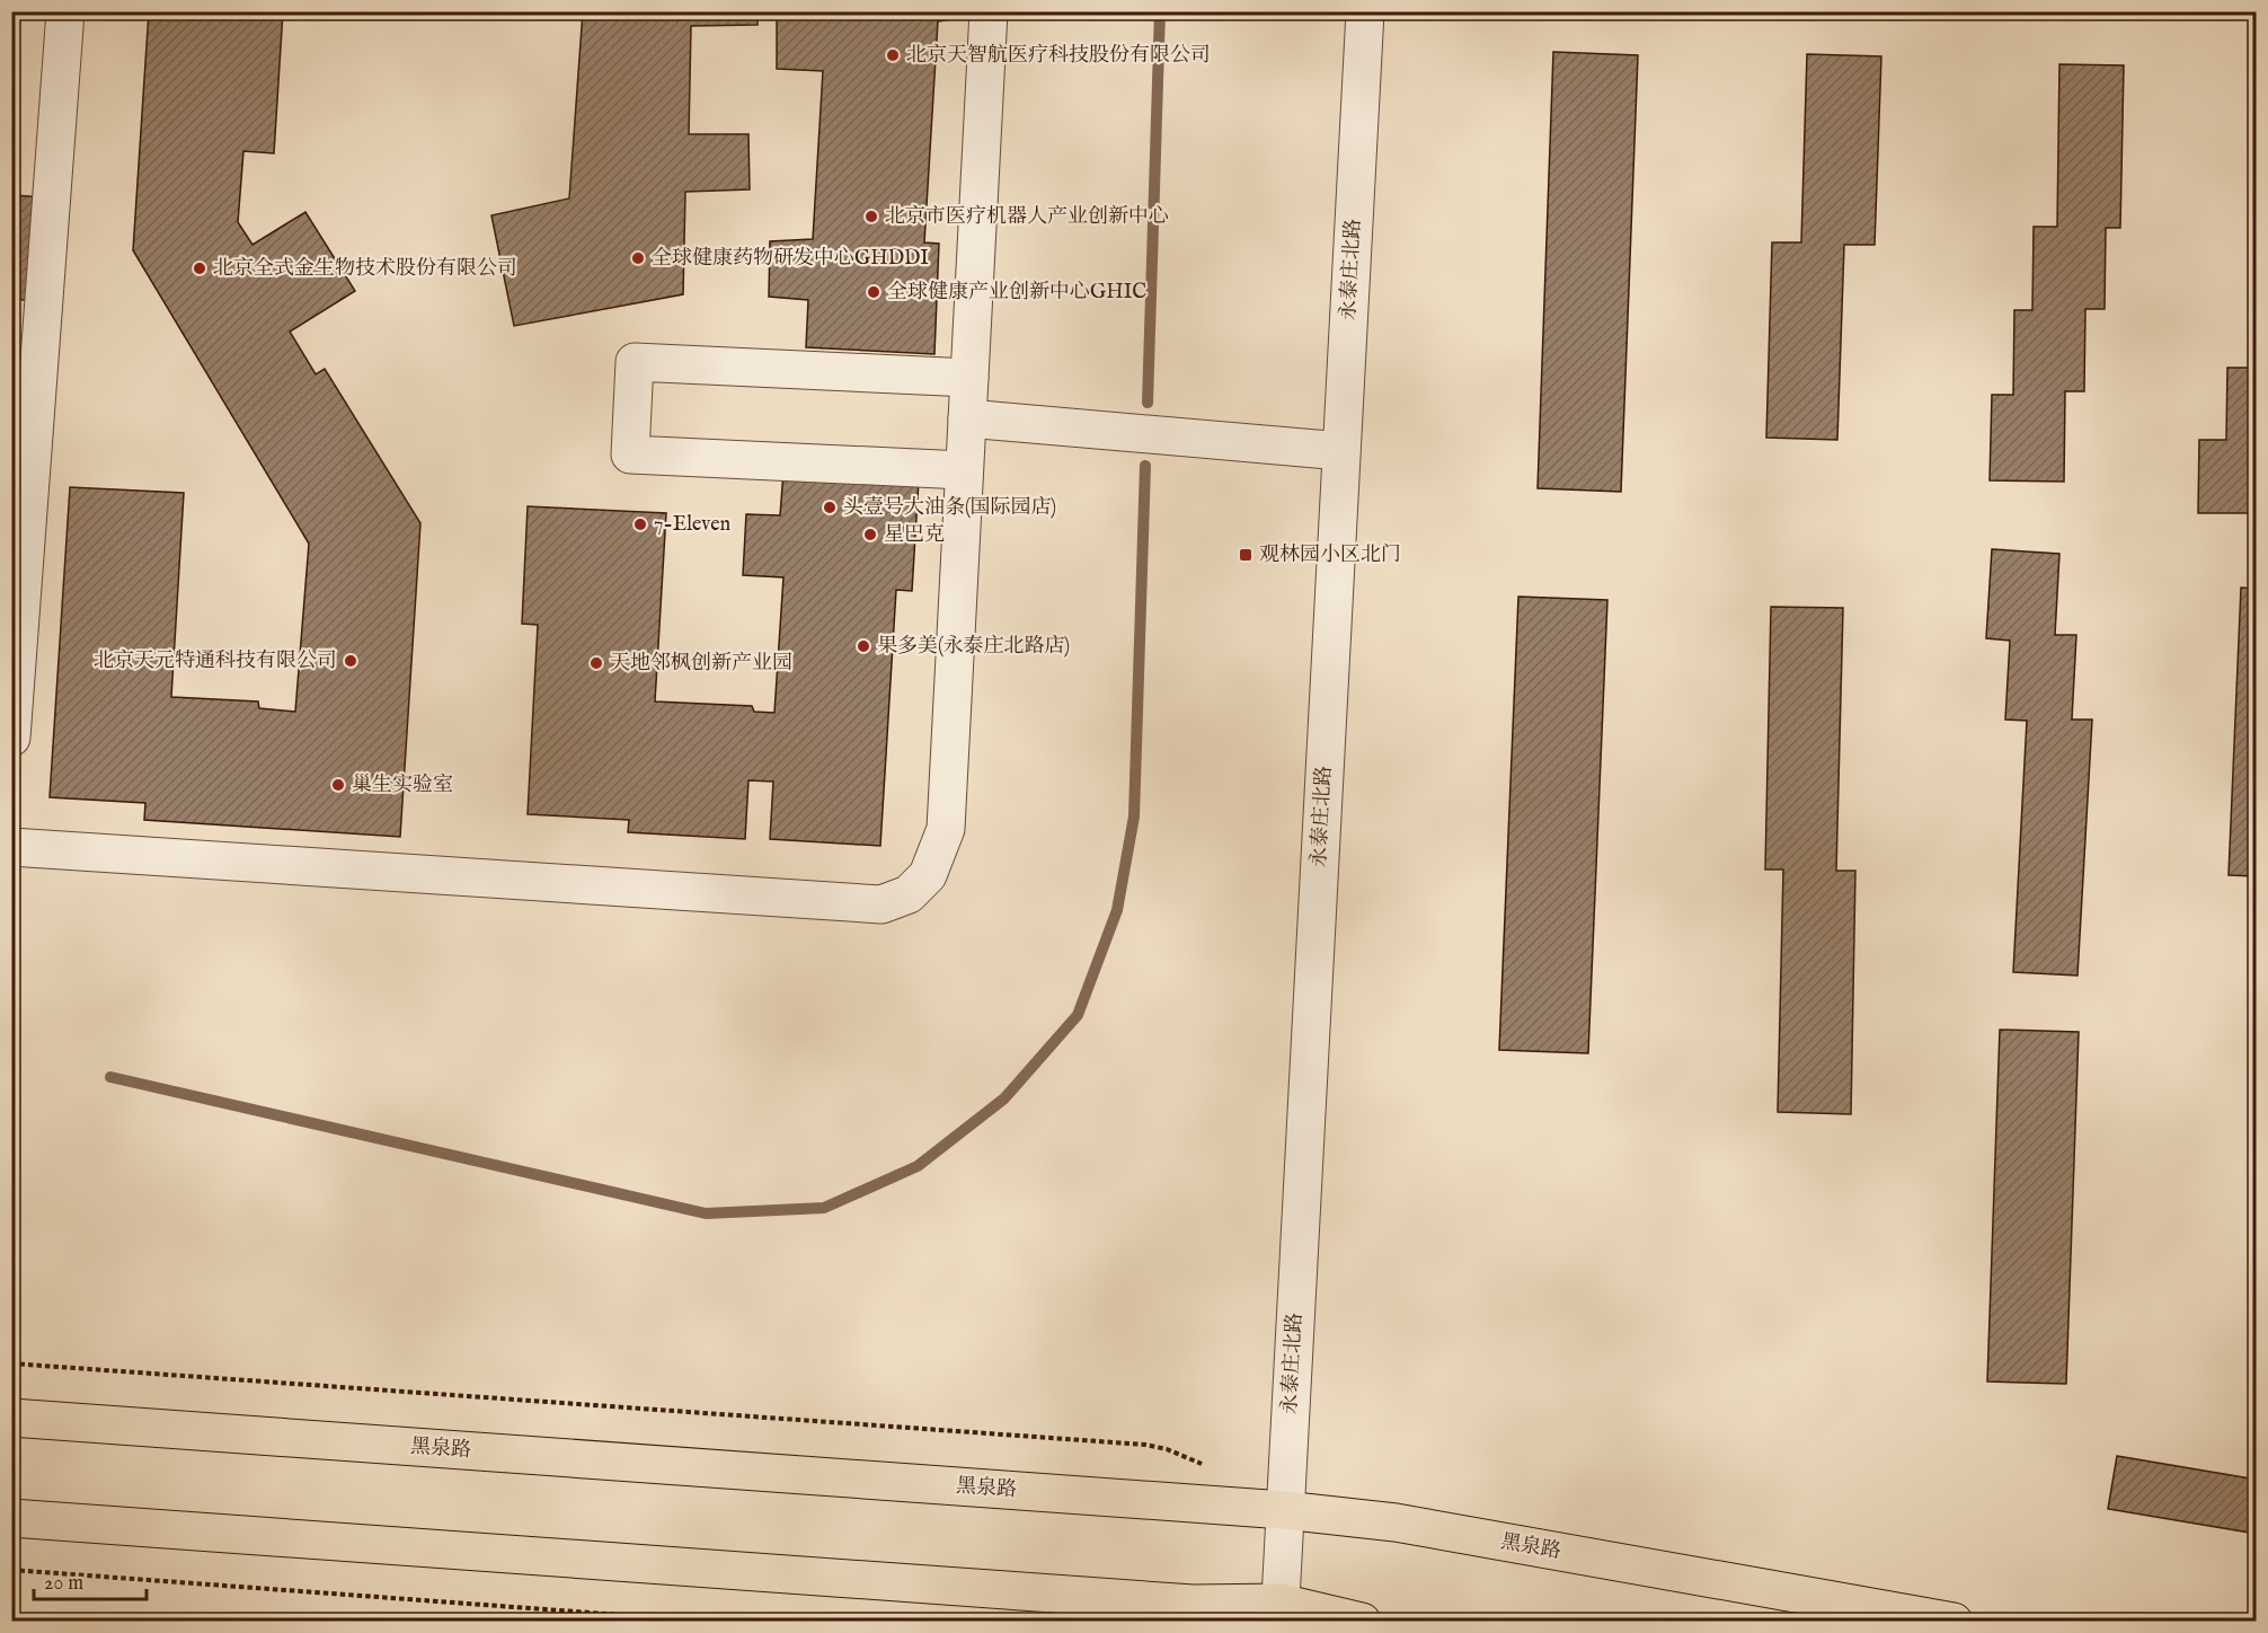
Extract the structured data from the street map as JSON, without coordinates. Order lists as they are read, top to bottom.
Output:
{
  "streets": {
    "main road": ["黑泉路"],
    "street": ["永泰庄北路"]
  },
  "crossings": [
    ["永泰庄北路", "黑泉路"]
  ],
  "places": {
    "other": [
      "北京天智航医疗科技股份有限公司",
      "北京市医疗机器人产业创新中心",
      "全球健康药物研发中心GHDDI",
      "北京全式金生物技术股份有限公司",
      "全球健康产业创新中心GHIC",
      "头壹号大油条(国际园店)",
      "7-Eleven",
      "星巴克",
      "果多美(永泰庄北路店)",
      "北京天元特通科技有限公司",
      "天地邻枫创新产业园",
      "巢生实验室"
    ],
    "transit": ["观林园小区北门"]
  },
  "scale_bar": "20 m"
}
